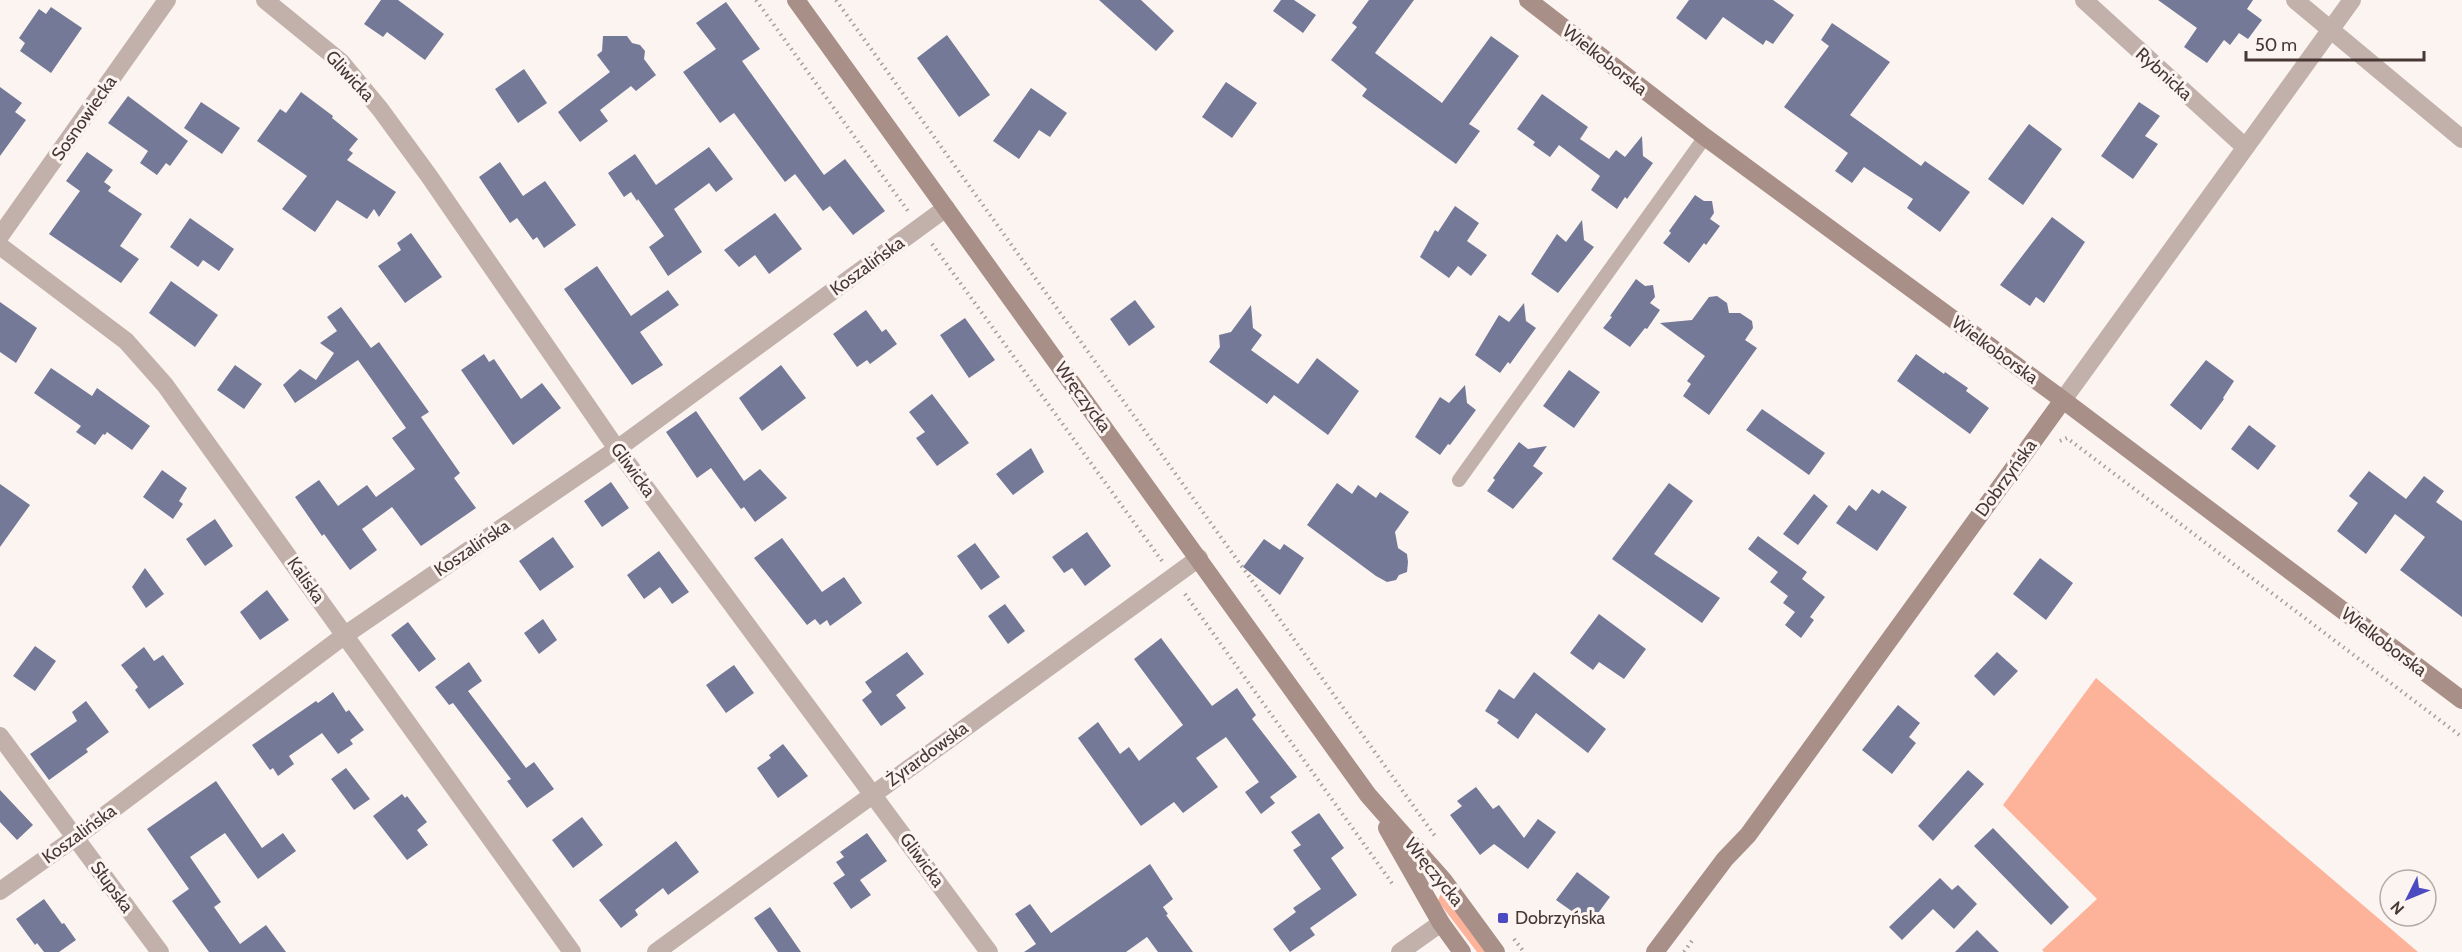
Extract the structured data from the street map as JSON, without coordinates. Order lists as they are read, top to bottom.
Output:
{
  "streets": {
    "street": [
      "Wielkoborska",
      "Rybnicka",
      "Gliwicka",
      "Sosnowiecka",
      "Koszalińska",
      "Wręczycka",
      "Dobrzyńska",
      "Kaliska",
      "Żyrardowska",
      "Słupska"
    ]
  },
  "crossings": [
    ["Wielkoborska", "Dobrzyńska"],
    ["Rybnicka", "Dobrzyńska"],
    ["Gliwicka", "Koszalińska"],
    ["Gliwicka", "Żyrardowska"],
    ["Koszalińska", "Wręczycka"],
    ["Koszalińska", "Kaliska"],
    ["Koszalińska", "Słupska"],
    ["Wręczycka", "Żyrardowska"]
  ],
  "places": {
    "transit": ["Dobrzyńska"]
  },
  "scale_bar": "50 m",
  "north": "bottom left"
}
